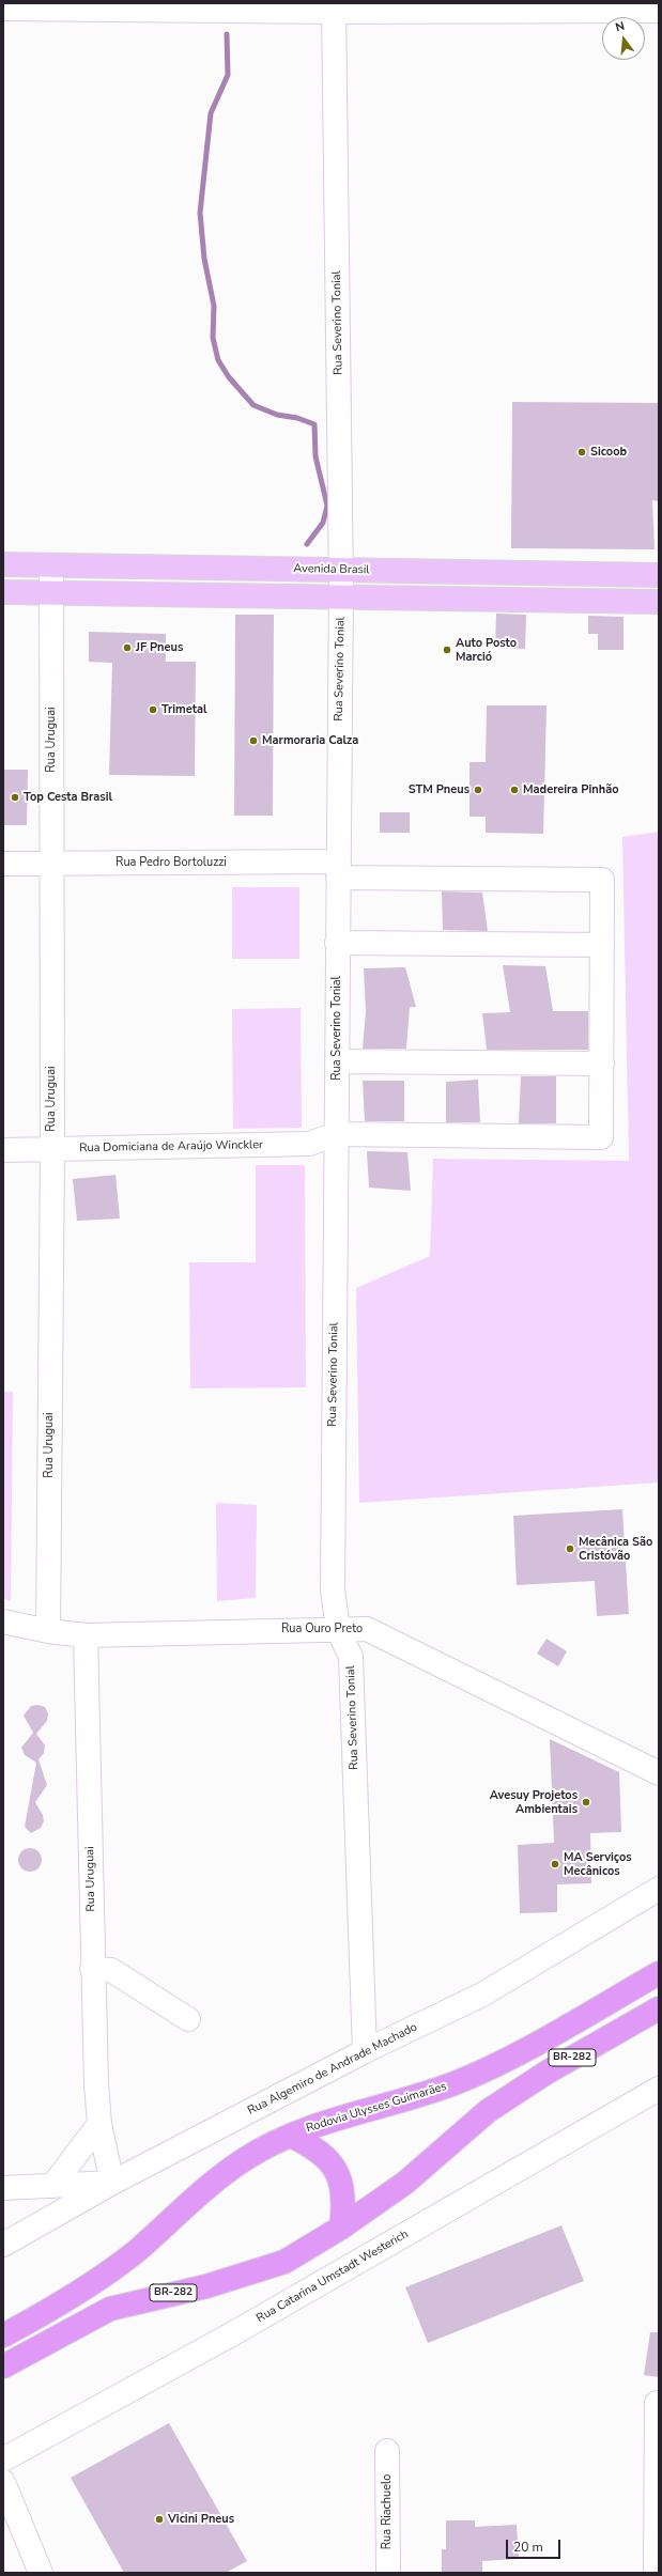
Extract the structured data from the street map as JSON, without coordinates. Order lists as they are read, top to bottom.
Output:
{
  "streets": {
    "highway": ["BR-282", "Rodovia Ulysses Guimarães"],
    "main road": ["Avenida Brasil"],
    "street": [
      "Rua Severino Tonial",
      "Rua Uruguai",
      "Rua Pedro Bortoluzzi",
      "Rua Domiciana de Araújo Winckler",
      "Rua Ouro Preto",
      "Rua Algemiro de Andrade Machado",
      "Rua Catarina Umstadt Westerich",
      "Rua Riachuelo"
    ]
  },
  "crossings": [
    ["Rua Severino Tonial", "Avenida Brasil"],
    ["Rua Severino Tonial", "Rua Pedro Bortoluzzi"],
    ["Rua Severino Tonial", "Rua Domiciana de Araújo Winckler"],
    ["Rua Severino Tonial", "Rua Ouro Preto"],
    ["Rua Severino Tonial", "Rua Algemiro de Andrade Machado"],
    ["Avenida Brasil", "Rua Uruguai"],
    ["Rua Uruguai", "Rua Pedro Bortoluzzi"],
    ["Rua Uruguai", "Rua Domiciana de Araújo Winckler"],
    ["Rua Uruguai", "Rua Ouro Preto"],
    ["Rua Uruguai", "Rua Algemiro de Andrade Machado"]
  ],
  "places": [
    "Sicoob",
    "JF Pneus",
    "Auto Posto Marció",
    "Trimetal",
    "Marmoraria Calza",
    "STM Pneus",
    "Madereira Pinhão",
    "Top Cesta Brasil",
    "Mecânica São Cristóvão",
    "Avesuy Projetos Ambientais",
    "MA Serviços Mecânicos",
    "Vicini Pneus"
  ],
  "scale_bar": "20 m",
  "north": "top"
}
